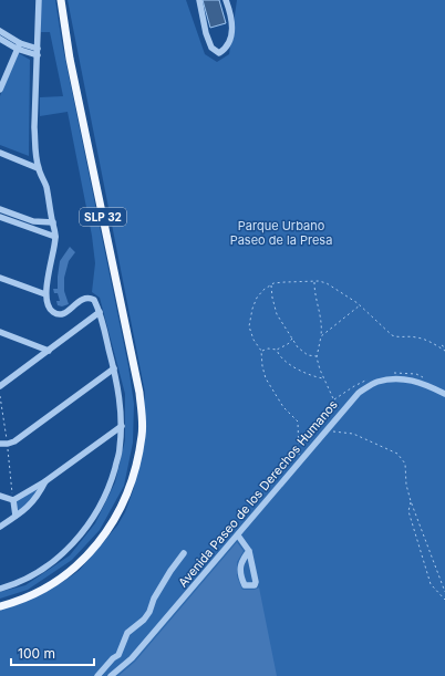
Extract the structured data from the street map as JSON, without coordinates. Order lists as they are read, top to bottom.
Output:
{
  "streets": {
    "main road": ["SLP 32"],
    "street": ["Avenida Paseo de los Derechos Humanos"]
  },
  "parks": ["Parque Urbano Paseo de la Presa"],
  "scale_bar": "100 m"
}
